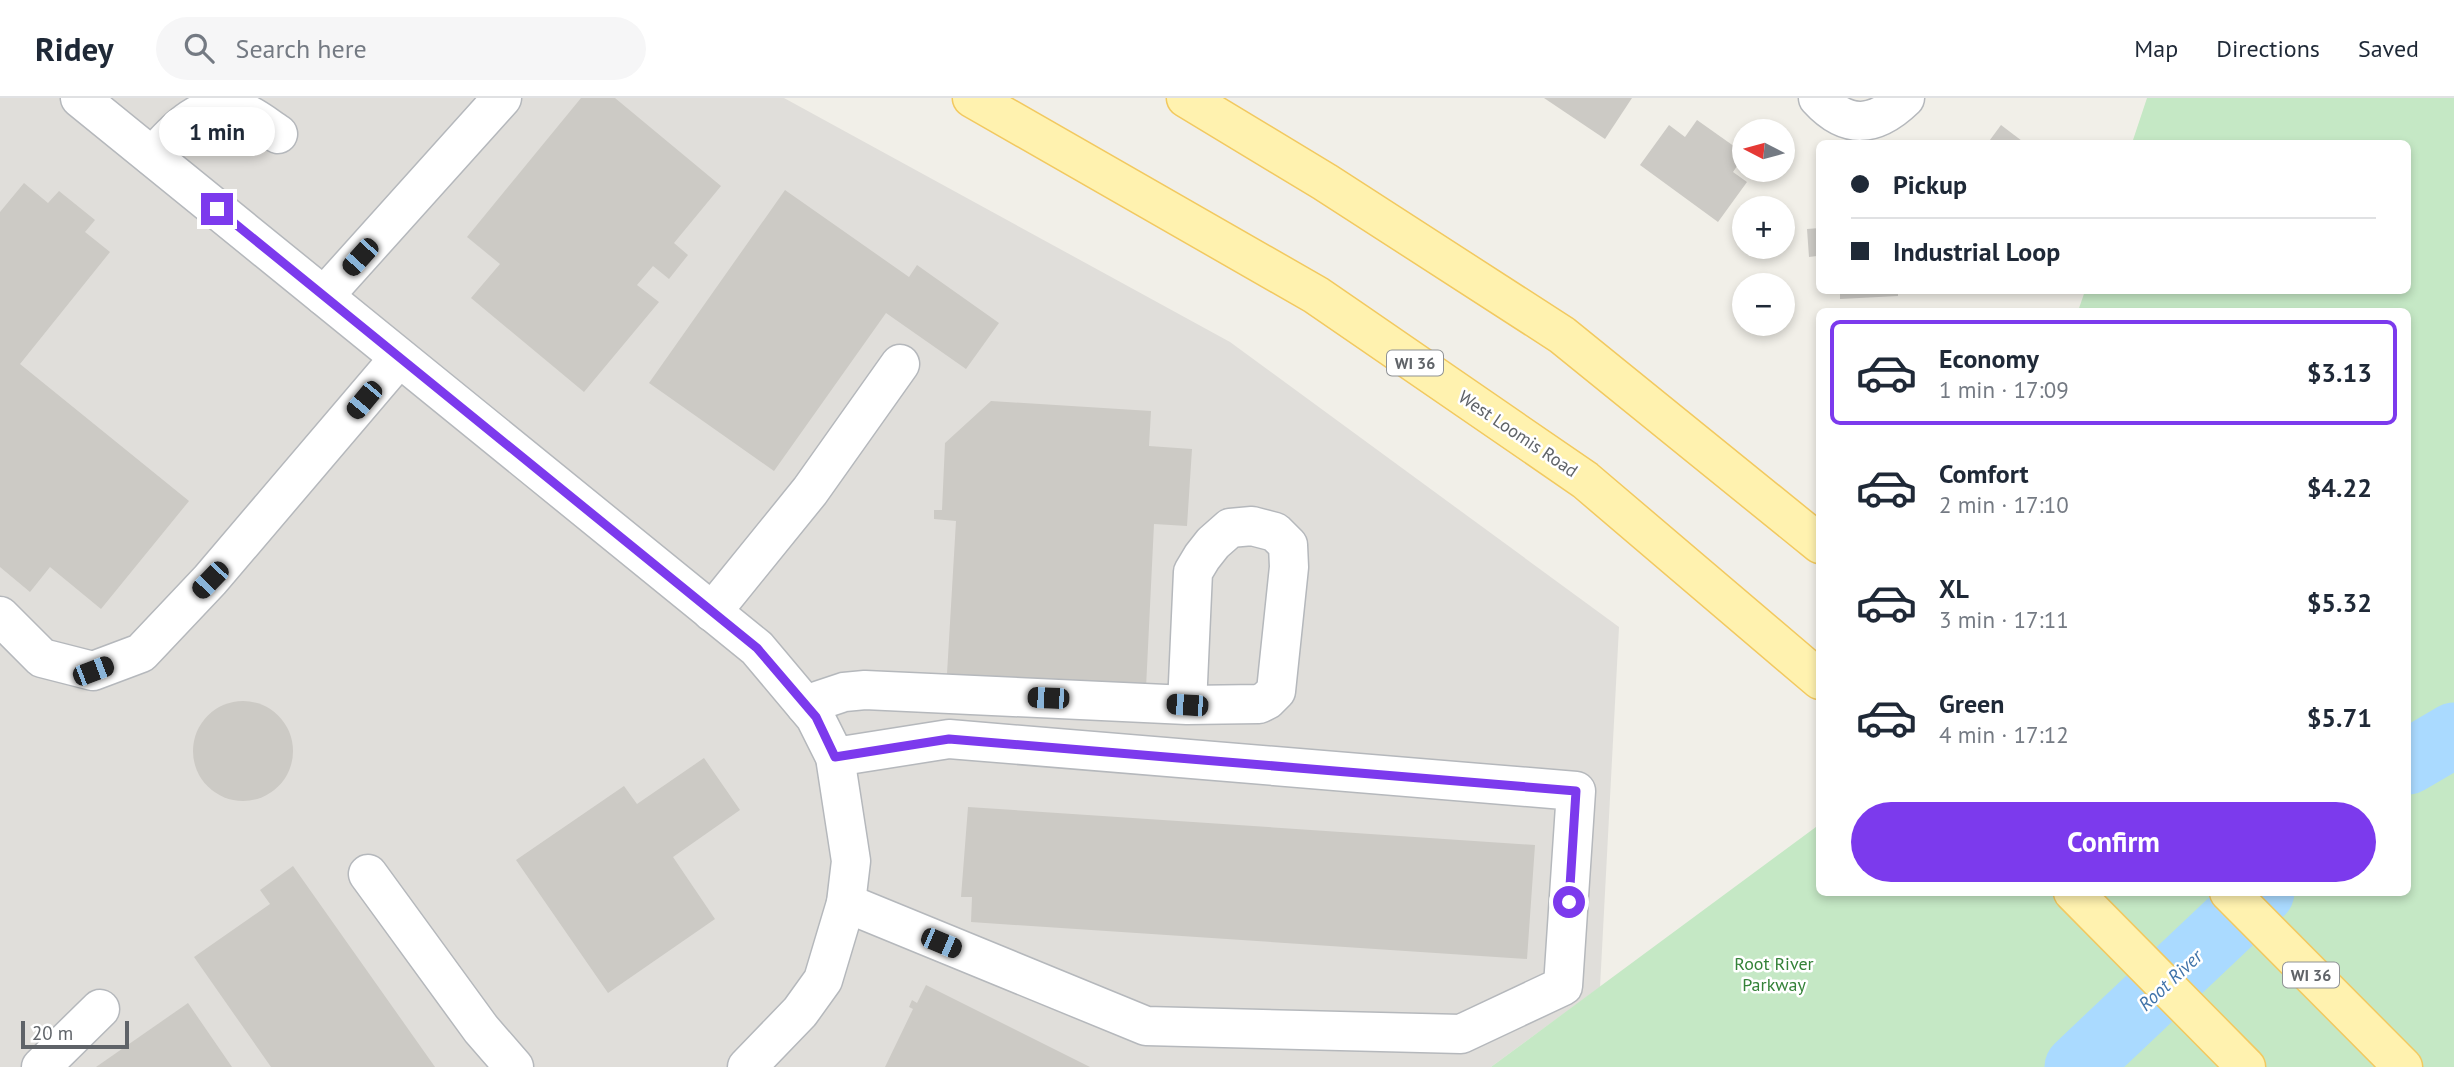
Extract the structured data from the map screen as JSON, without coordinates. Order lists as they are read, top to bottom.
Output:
{
  "streets": {
    "main road": ["WI 36", "West Loomis Road"]
  },
  "water": ["Root River"],
  "parks": ["Root River Parkway"],
  "scale_bar": "20 m",
  "north": "left",
  "page": {
    "header": "Ridey",
    "search": "Search here",
    "nav": ["Map", "Directions", "Saved"],
    "bubble": "1 min",
    "map_buttons": ["+", "−"],
    "banner": ["Pickup", "Industrial Loop"],
    "list": [
      {
        "name": "Economy",
        "note": "1 min · 17:09",
        "value": "$3.13"
      },
      {
        "name": "Comfort",
        "note": "2 min · 17:10",
        "value": "$4.22"
      },
      {
        "name": "XL",
        "note": "3 min · 17:11",
        "value": "$5.32"
      },
      {
        "name": "Green",
        "note": "4 min · 17:12",
        "value": "$5.71"
      }
    ],
    "buttons": "Confirm",
    "scale": "20 m"
  }
}
